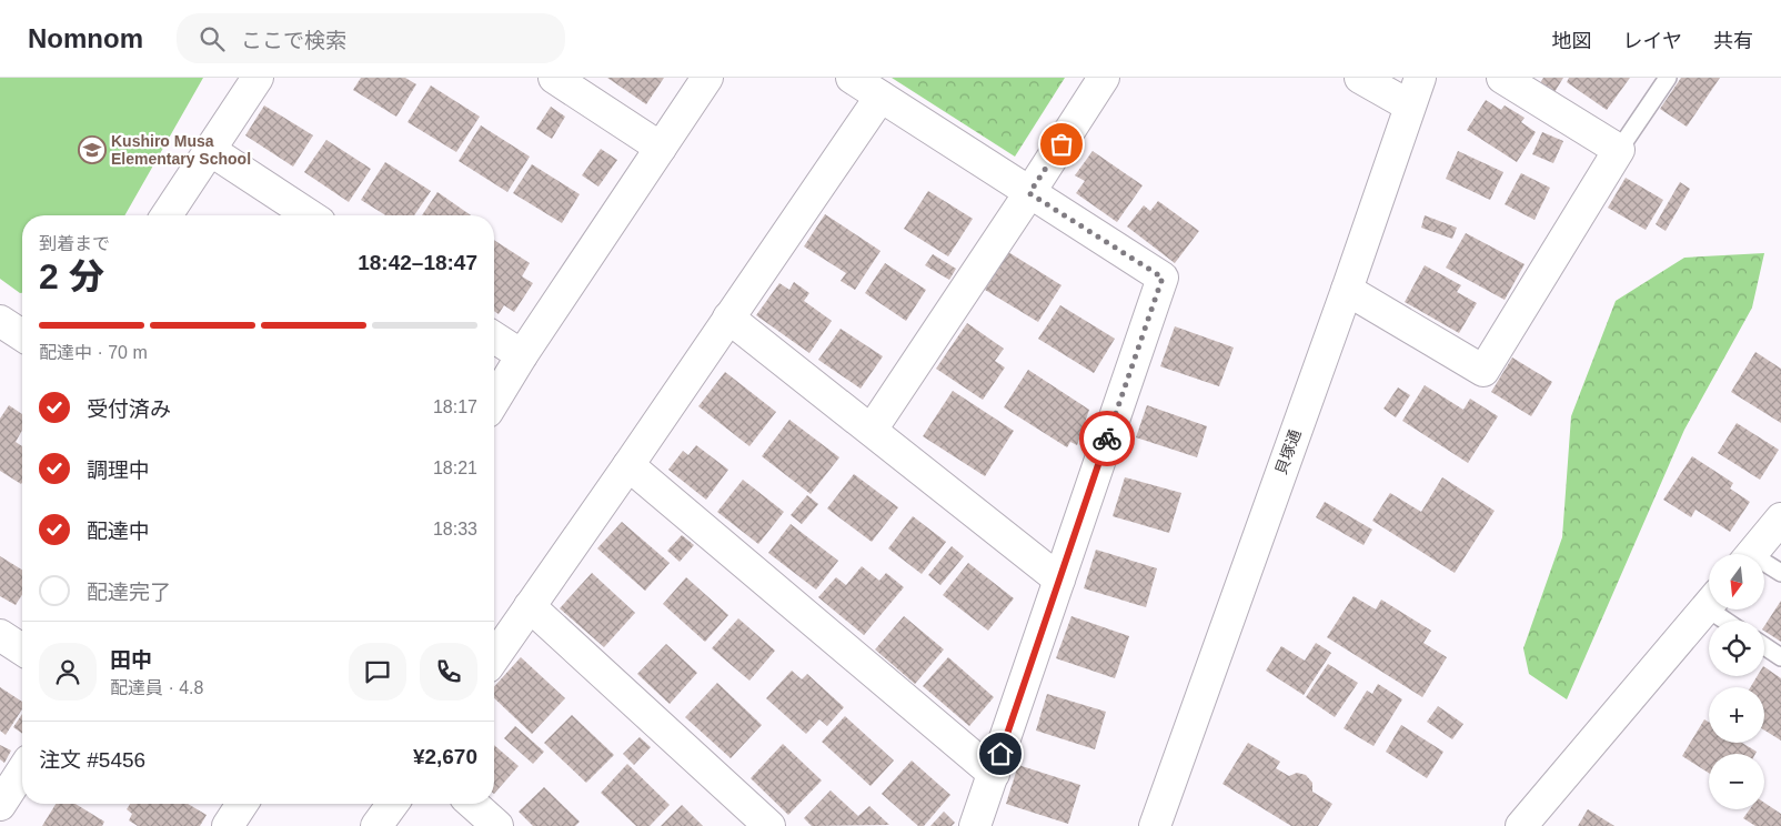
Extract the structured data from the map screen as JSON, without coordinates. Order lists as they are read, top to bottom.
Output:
{
  "streets": {
    "street": ["貝塚通"]
  },
  "places": {
    "school or university": ["Kushiro Musa Elementary School"]
  },
  "north": "bottom",
  "page": {
    "header": "Nomnom",
    "search": "ここで検索",
    "nav": ["地図", "レイヤ", "共有"],
    "heading": ["2 分", "到着まで", "18:42–18:47"],
    "panel": [
      "田中",
      "配達員 · 4.8",
      "注文 #5456",
      "¥2,670"
    ],
    "bar": "配達中 · 70 m",
    "list": [
      ["受付済み", "18:17"],
      ["調理中", "18:21"],
      ["配達中", "18:33"],
      "配達完了"
    ],
    "map_buttons": ["+", "−"]
  }
}
